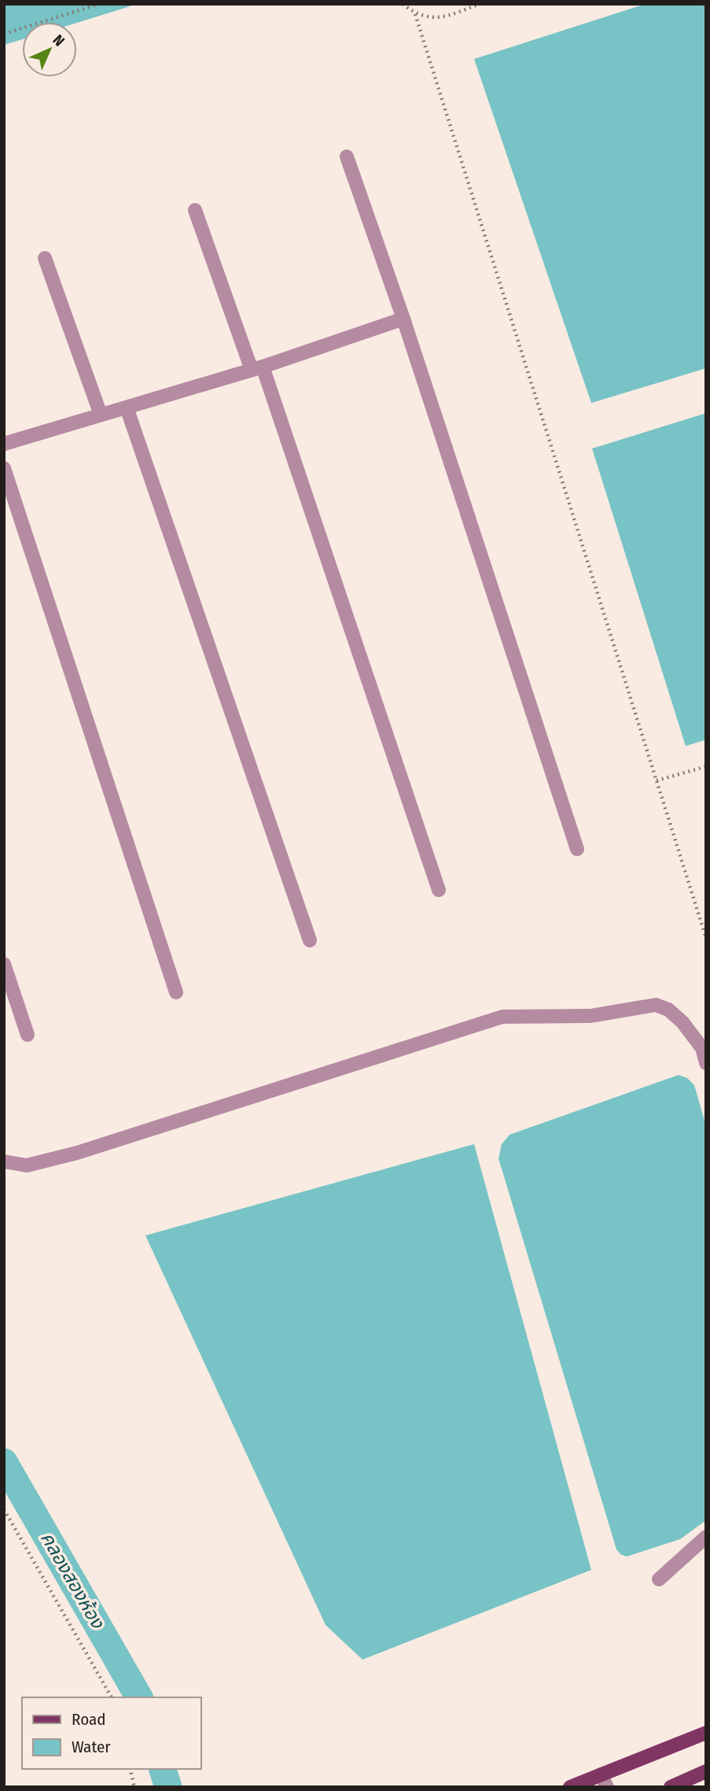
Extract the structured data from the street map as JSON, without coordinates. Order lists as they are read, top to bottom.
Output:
{
  "water": ["คลองสองห้อง"],
  "legend": ["Road", "Water"],
  "north": "top right"
}
